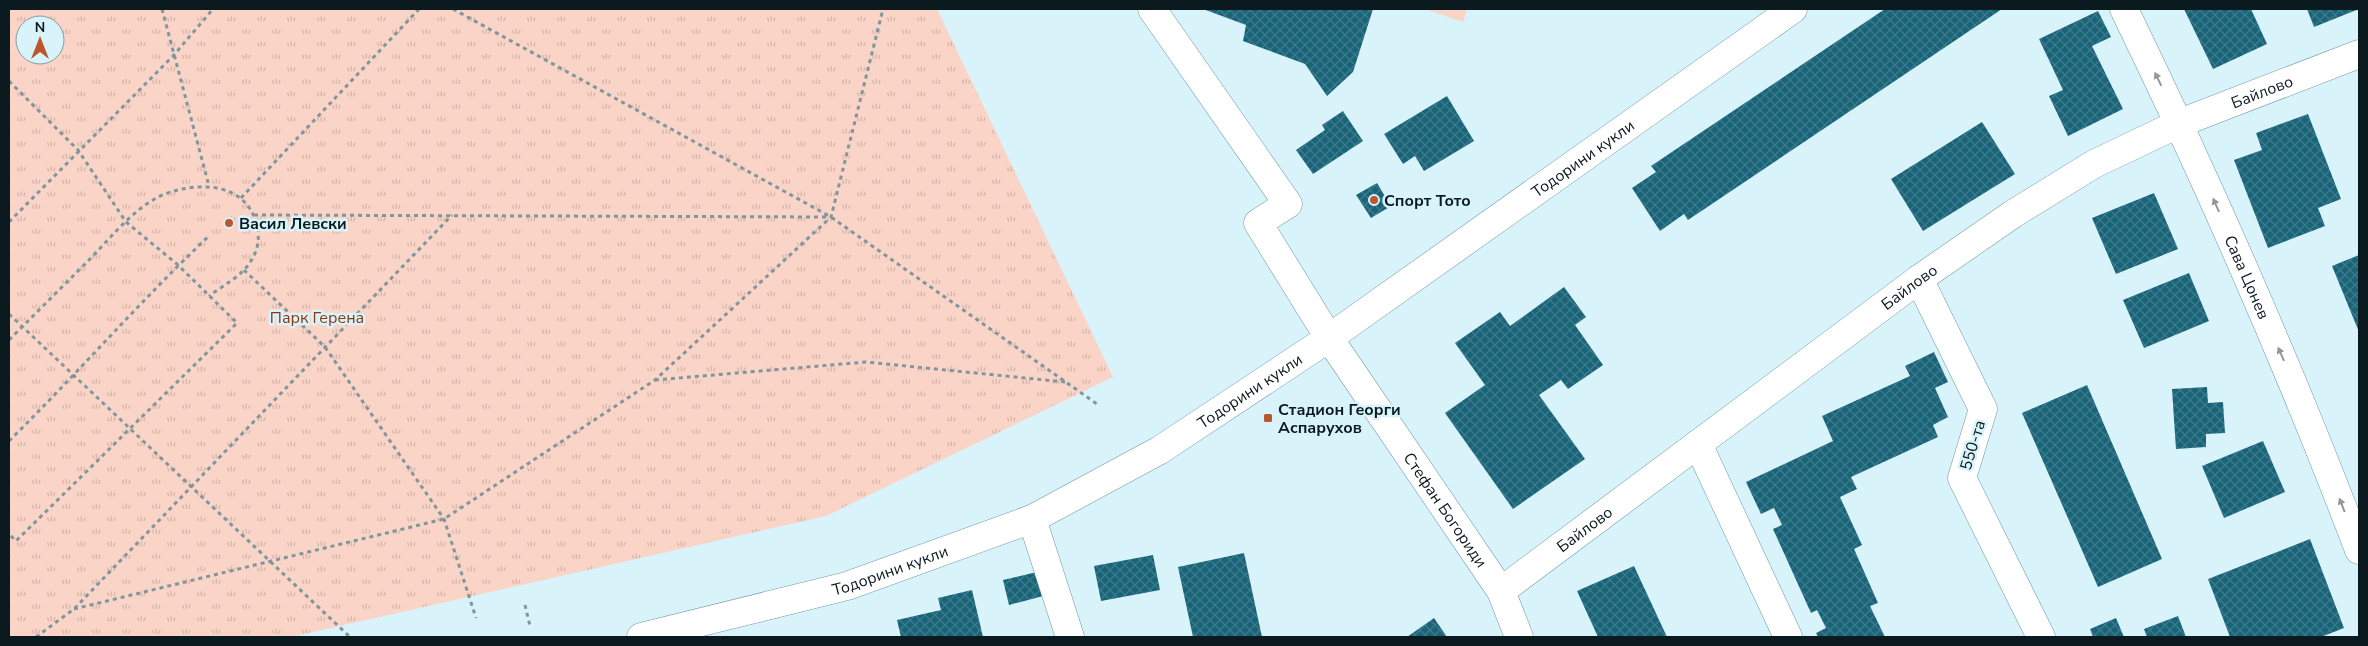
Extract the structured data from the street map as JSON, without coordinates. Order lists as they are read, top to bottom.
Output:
{
  "streets": {
    "street": [
      "Байлово",
      "Тодорини кукли",
      "Сава Цонев",
      "550-та",
      "Стефан Богориди"
    ]
  },
  "crossings": [
    ["Байлово", "Сава Цонев"],
    ["Байлово", "550-та"],
    ["Байлово", "Стефан Богориди"],
    ["Тодорини кукли", "Стефан Богориди"]
  ],
  "one_way": ["Сава Цонев"],
  "parks": ["Парк Герена"],
  "places": {
    "other": ["Спорт Тото", "Васил Левски"],
    "transit": ["Стадион Георги Аспарухов"]
  },
  "north": "top"
}
